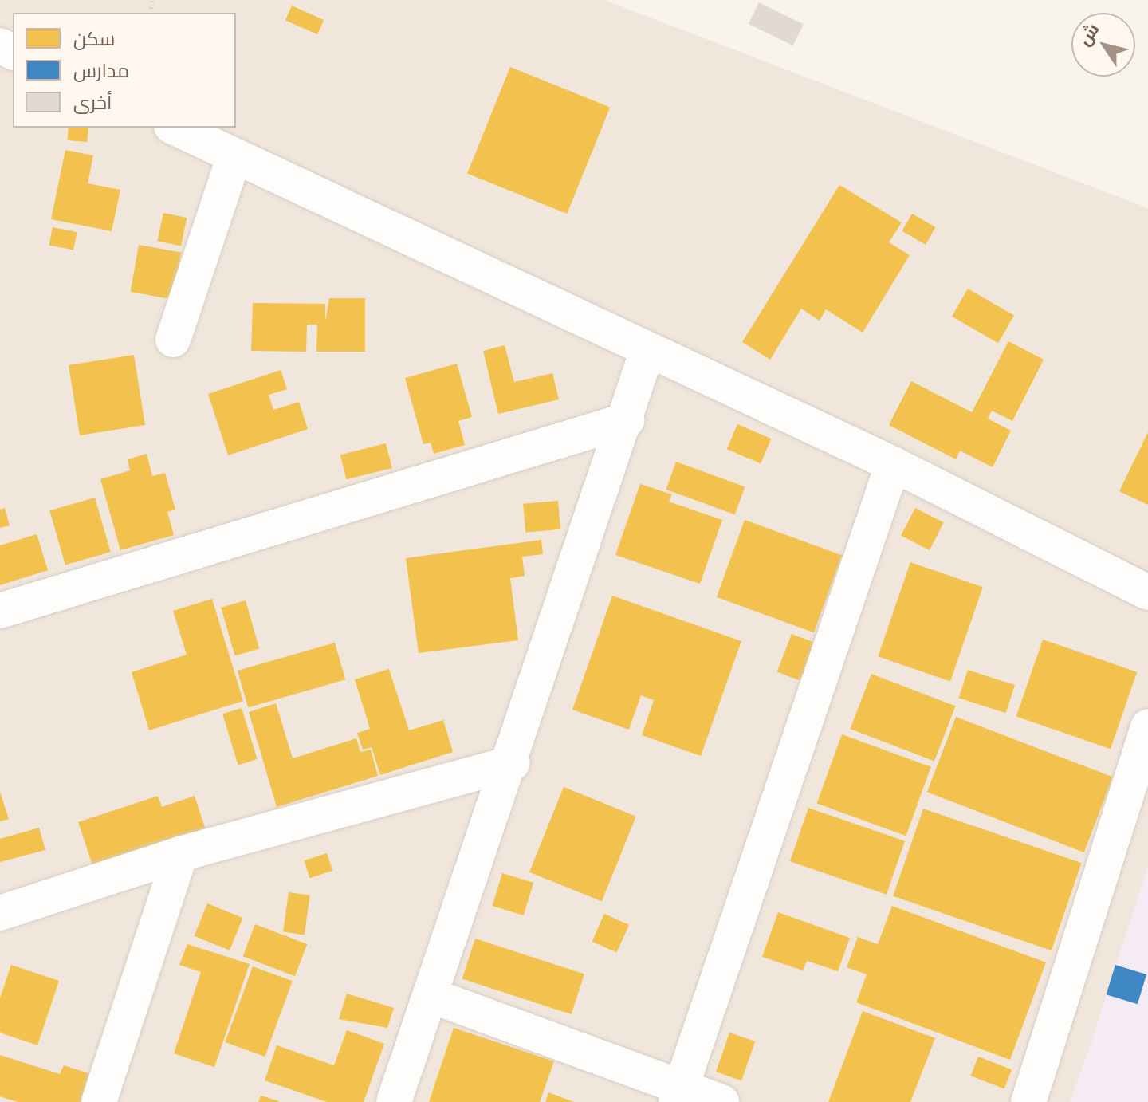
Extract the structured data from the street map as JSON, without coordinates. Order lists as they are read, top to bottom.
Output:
{
  "legend": ["سكن", "مدارس", "أخرى"],
  "north": "top left"
}
